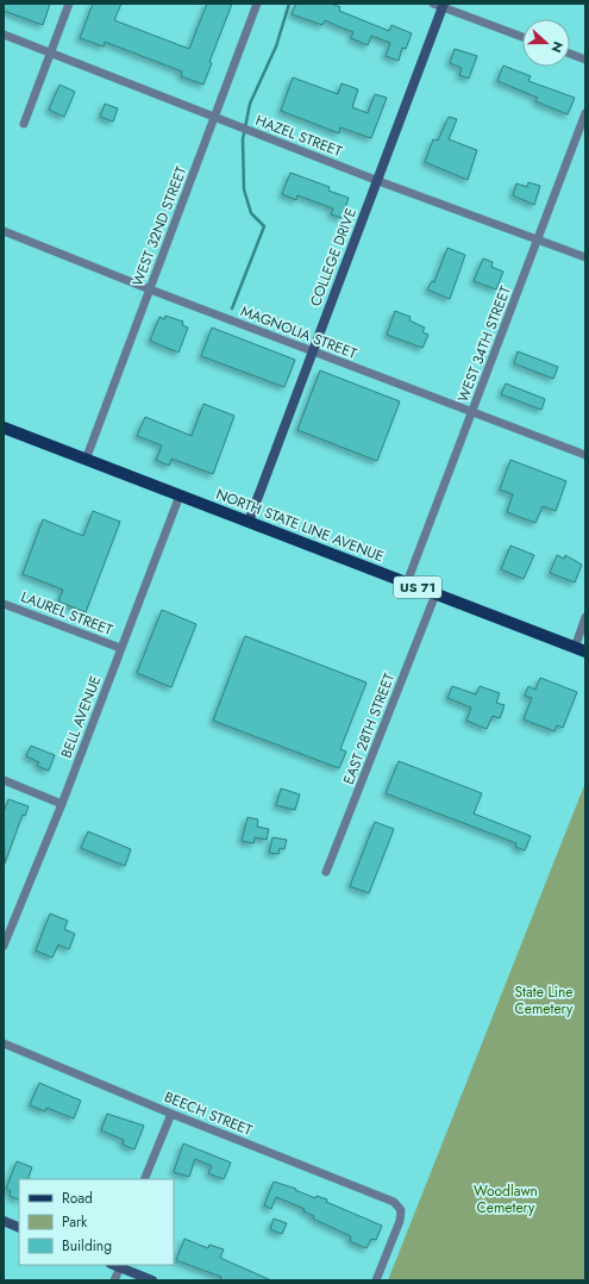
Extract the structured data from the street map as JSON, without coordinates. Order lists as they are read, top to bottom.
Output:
{
  "streets": {
    "main road": ["NORTH STATE LINE AVENUE", "US 71"],
    "street": [
      "HAZEL STREET",
      "WEST 32ND STREET",
      "COLLEGE DRIVE",
      "MAGNOLIA STREET",
      "WEST 34TH STREET",
      "LAUREL STREET",
      "BELL AVENUE",
      "EAST 28TH STREET",
      "BEECH STREET"
    ]
  },
  "crossings": [
    ["HAZEL STREET", "WEST 32ND STREET"],
    ["HAZEL STREET", "COLLEGE DRIVE"],
    ["HAZEL STREET", "WEST 34TH STREET"],
    ["WEST 32ND STREET", "MAGNOLIA STREET"],
    ["WEST 32ND STREET", "NORTH STATE LINE AVENUE"],
    ["COLLEGE DRIVE", "MAGNOLIA STREET"],
    ["COLLEGE DRIVE", "NORTH STATE LINE AVENUE"],
    ["MAGNOLIA STREET", "WEST 34TH STREET"],
    ["WEST 34TH STREET", "NORTH STATE LINE AVENUE"],
    ["NORTH STATE LINE AVENUE", "BELL AVENUE"],
    ["NORTH STATE LINE AVENUE", "EAST 28TH STREET"],
    ["LAUREL STREET", "BELL AVENUE"]
  ],
  "parks": ["State Line Cemetery", "Woodlawn Cemetery"],
  "legend": ["Road", "Park", "Building"],
  "north": "right"
}
